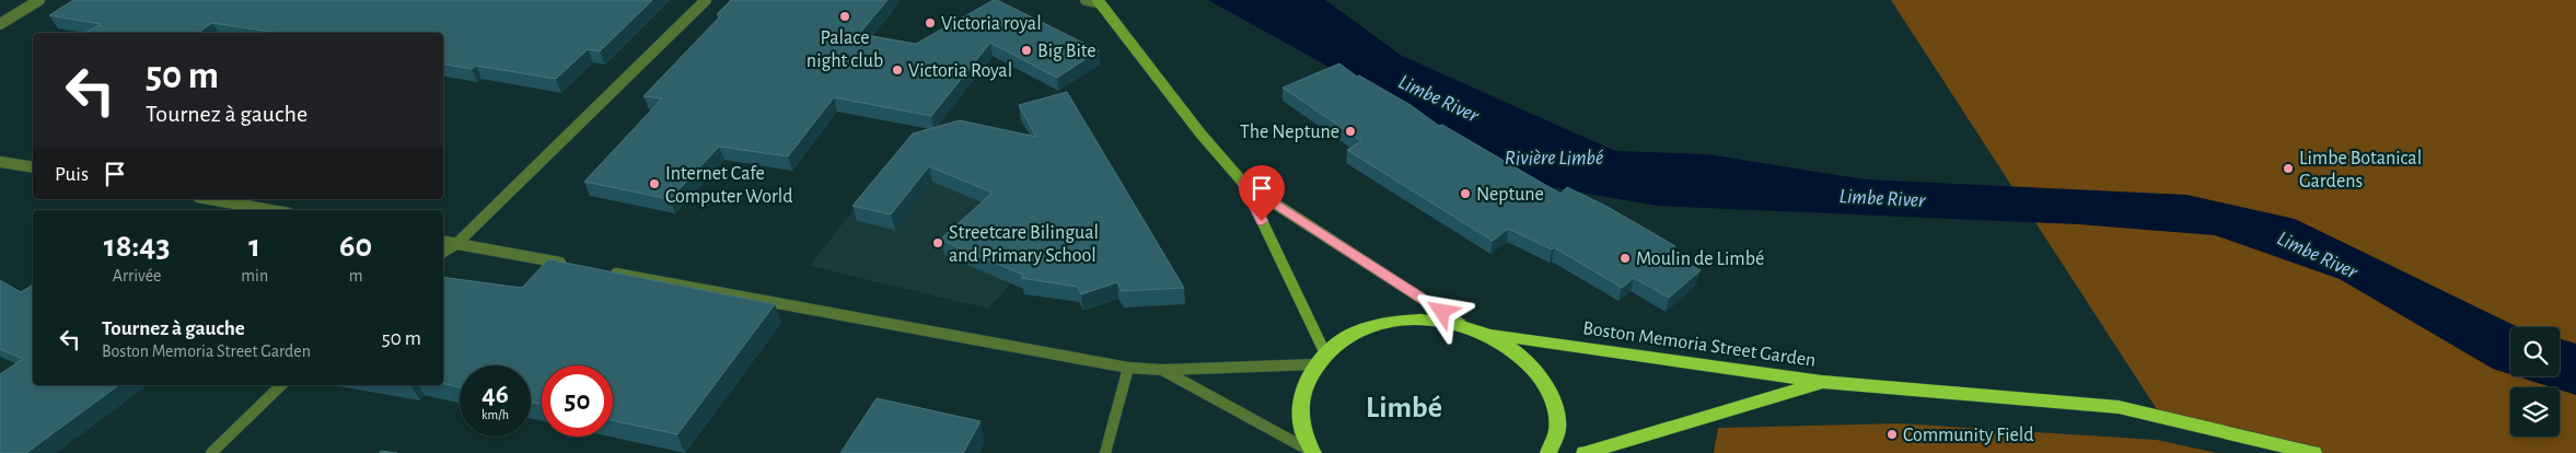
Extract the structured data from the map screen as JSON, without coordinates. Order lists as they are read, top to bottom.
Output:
{
  "streets": {
    "highway": ["Boston Memoria Street Garden"]
  },
  "districts": ["Limbé"],
  "water": ["Limbe River", "Rivière Limbé"],
  "places": [
    "Palace night club",
    "Victoria royal",
    "Big Bite",
    "Victoria Royal",
    "The Neptune",
    "Limbe Botanical Gardens",
    "Internet Cafe Computer World",
    "Neptune",
    "Streetcare Bilingual and Primary School",
    "Moulin de Limbé",
    "Community Field"
  ],
  "page": {
    "turn": ["50 m", "Tournez à gauche"],
    "then": "Puis",
    "eta": [
      "18:43",
      "Arrivée",
      "1",
      "min",
      "60",
      "m"
    ],
    "list": [
      {
        "name": "Tournez à gauche",
        "note": "Boston Memoria Street Garden",
        "value": "50 m"
      }
    ],
    "speed": "46 km/h",
    "limit": "50"
  }
}
